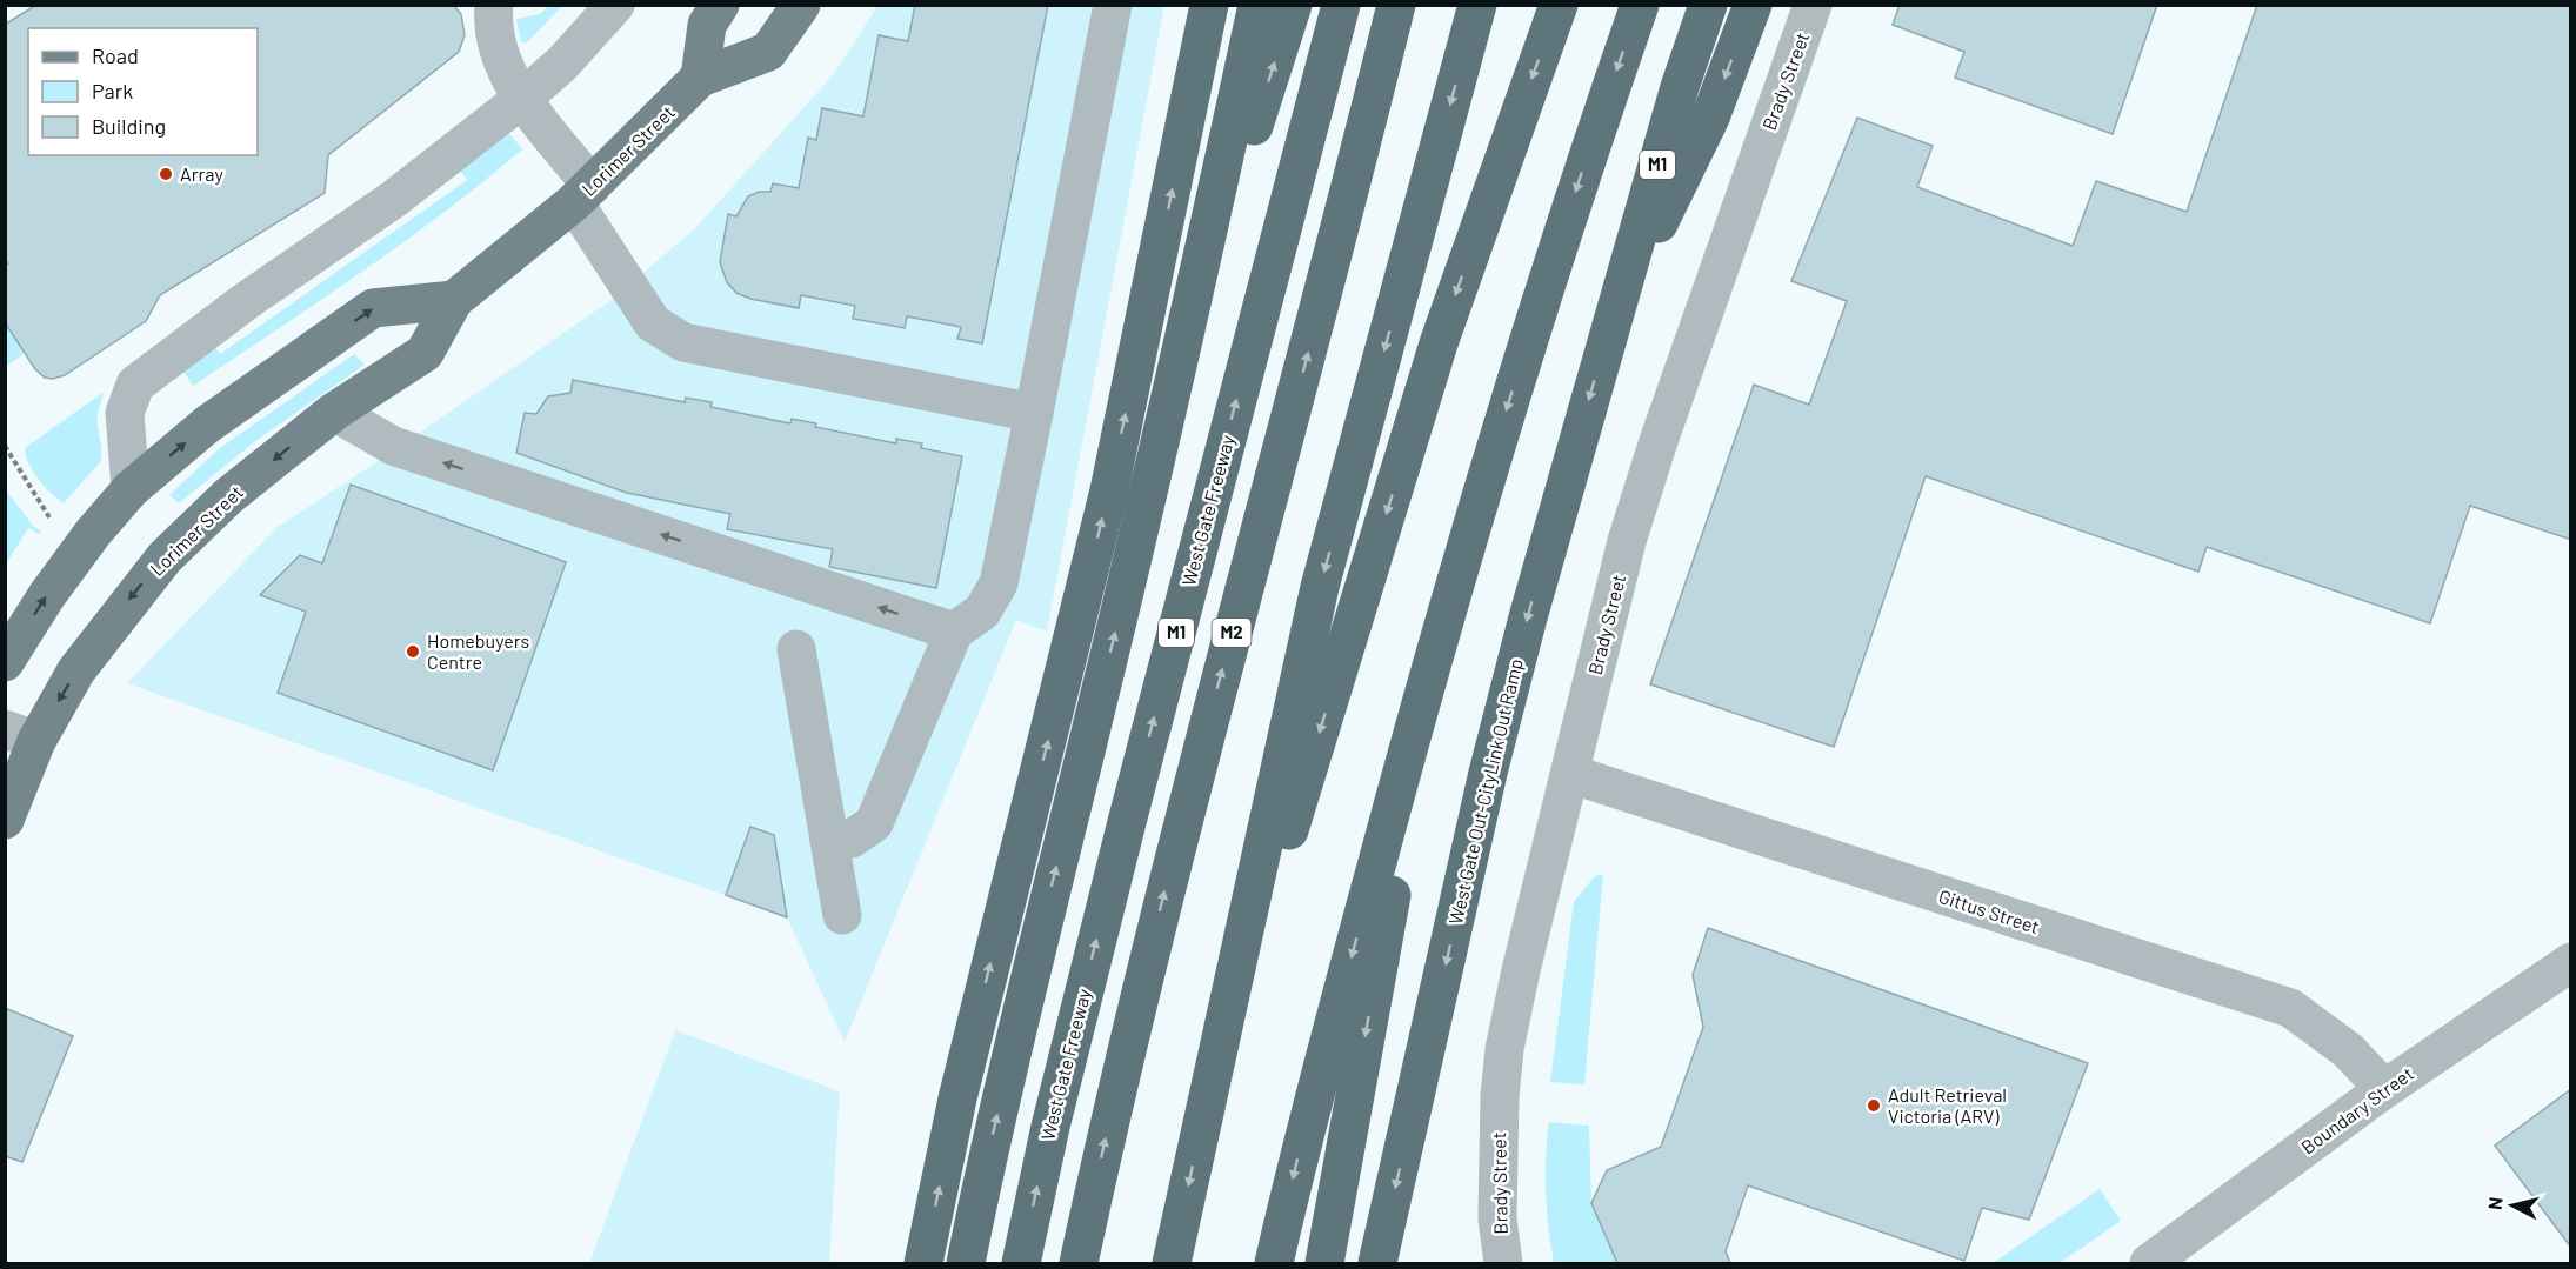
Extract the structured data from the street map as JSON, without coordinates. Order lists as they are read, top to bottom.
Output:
{
  "streets": {
    "highway": [
      "M1",
      "West Gate Freeway",
      "M2",
      "West Gate Out-CityLink Out Ramp"
    ],
    "main road": ["Lorimer Street"],
    "street": ["Brady Street", "Gittus Street", "Boundary Street"]
  },
  "crossings": [
    ["Brady Street", "Gittus Street"],
    ["M1", "West Gate Out-CityLink Out Ramp"],
    ["Gittus Street", "Boundary Street"]
  ],
  "places": ["Array", "Homebuyers Centre", "Adult Retrieval Victoria (ARV)"],
  "legend": ["Road", "Park", "Building"],
  "north": "left"
}
